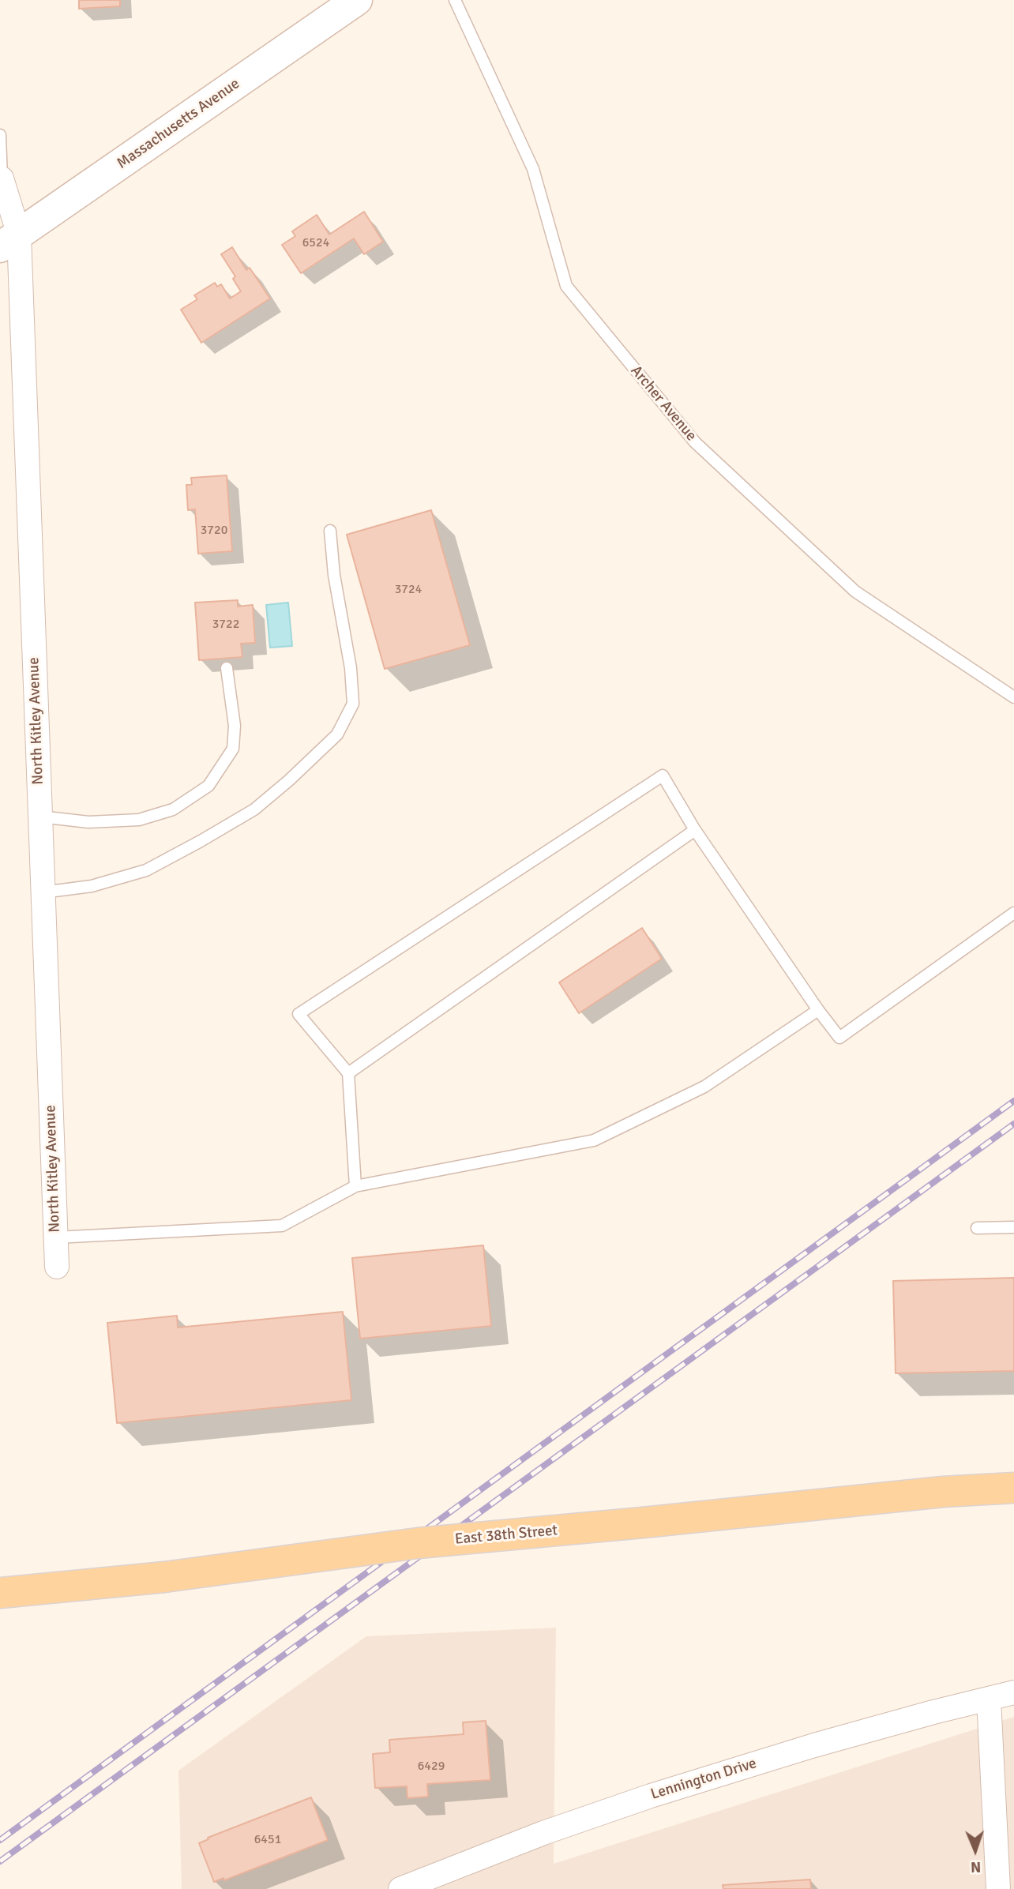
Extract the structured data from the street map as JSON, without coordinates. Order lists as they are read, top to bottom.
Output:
{
  "streets": {
    "main road": ["Massachusetts Avenue", "East 38th Street"],
    "street": ["North Kitley Avenue", "Lennington Drive"],
    "lane": ["Archer Avenue"]
  },
  "crossings": [
    ["Massachusetts Avenue", "North Kitley Avenue"]
  ],
  "house_numbers": [
    "6524",
    "3720",
    "3724",
    "3722",
    "6429",
    "6451"
  ],
  "north": "bottom"
}
